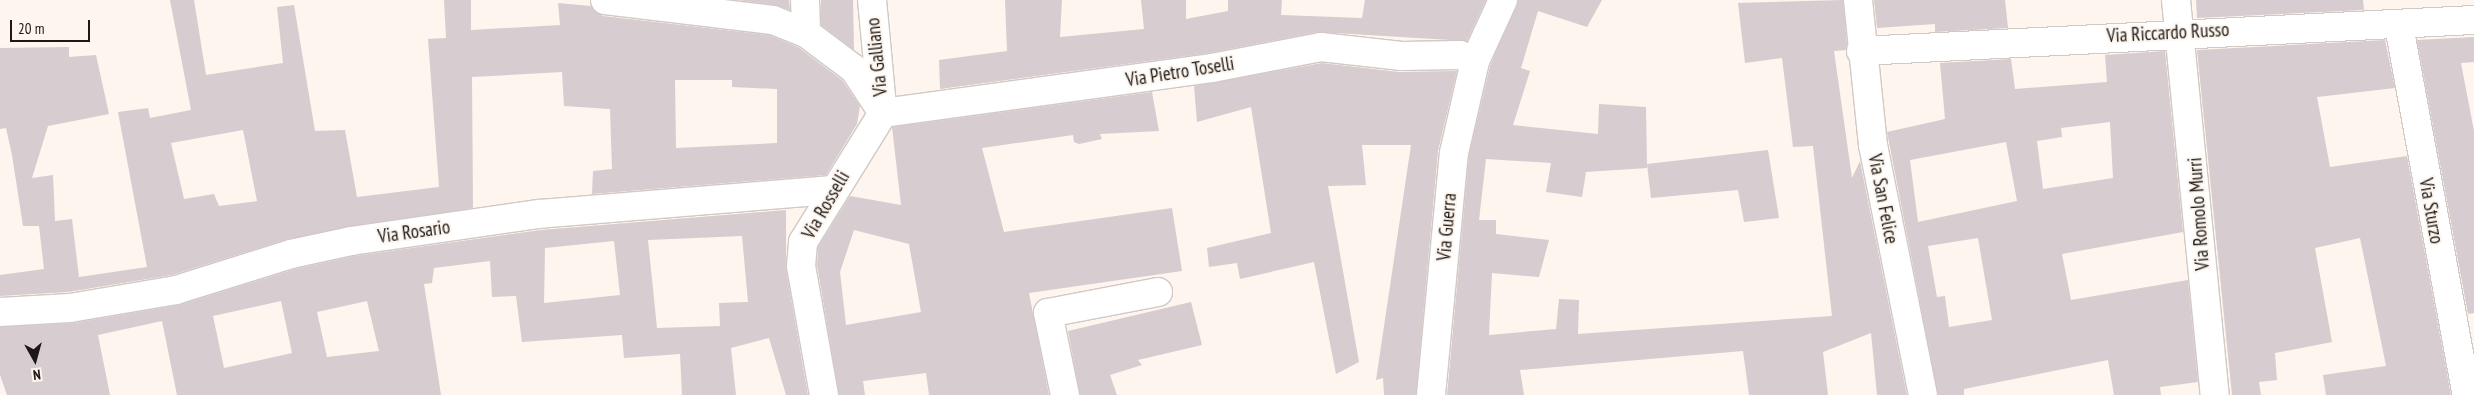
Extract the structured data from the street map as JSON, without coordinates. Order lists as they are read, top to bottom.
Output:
{
  "streets": {
    "street": [
      "Via Riccardo Russo",
      "Via Galliano",
      "Via Pietro Toselli",
      "Via San Felice",
      "Via Rosselli",
      "Via Sturzo",
      "Via Romolo Murri",
      "Via Guerra",
      "Via Rosario"
    ]
  },
  "crossings": [
    ["Via Riccardo Russo", "Via San Felice"],
    ["Via Riccardo Russo", "Via Sturzo"],
    ["Via Riccardo Russo", "Via Romolo Murri"],
    ["Via Galliano", "Via Pietro Toselli"],
    ["Via Galliano", "Via Rosselli"],
    ["Via Pietro Toselli", "Via Rosselli"],
    ["Via Pietro Toselli", "Via Guerra"],
    ["Via Rosselli", "Via Rosario"]
  ],
  "scale_bar": "20 m",
  "north": "bottom"
}
